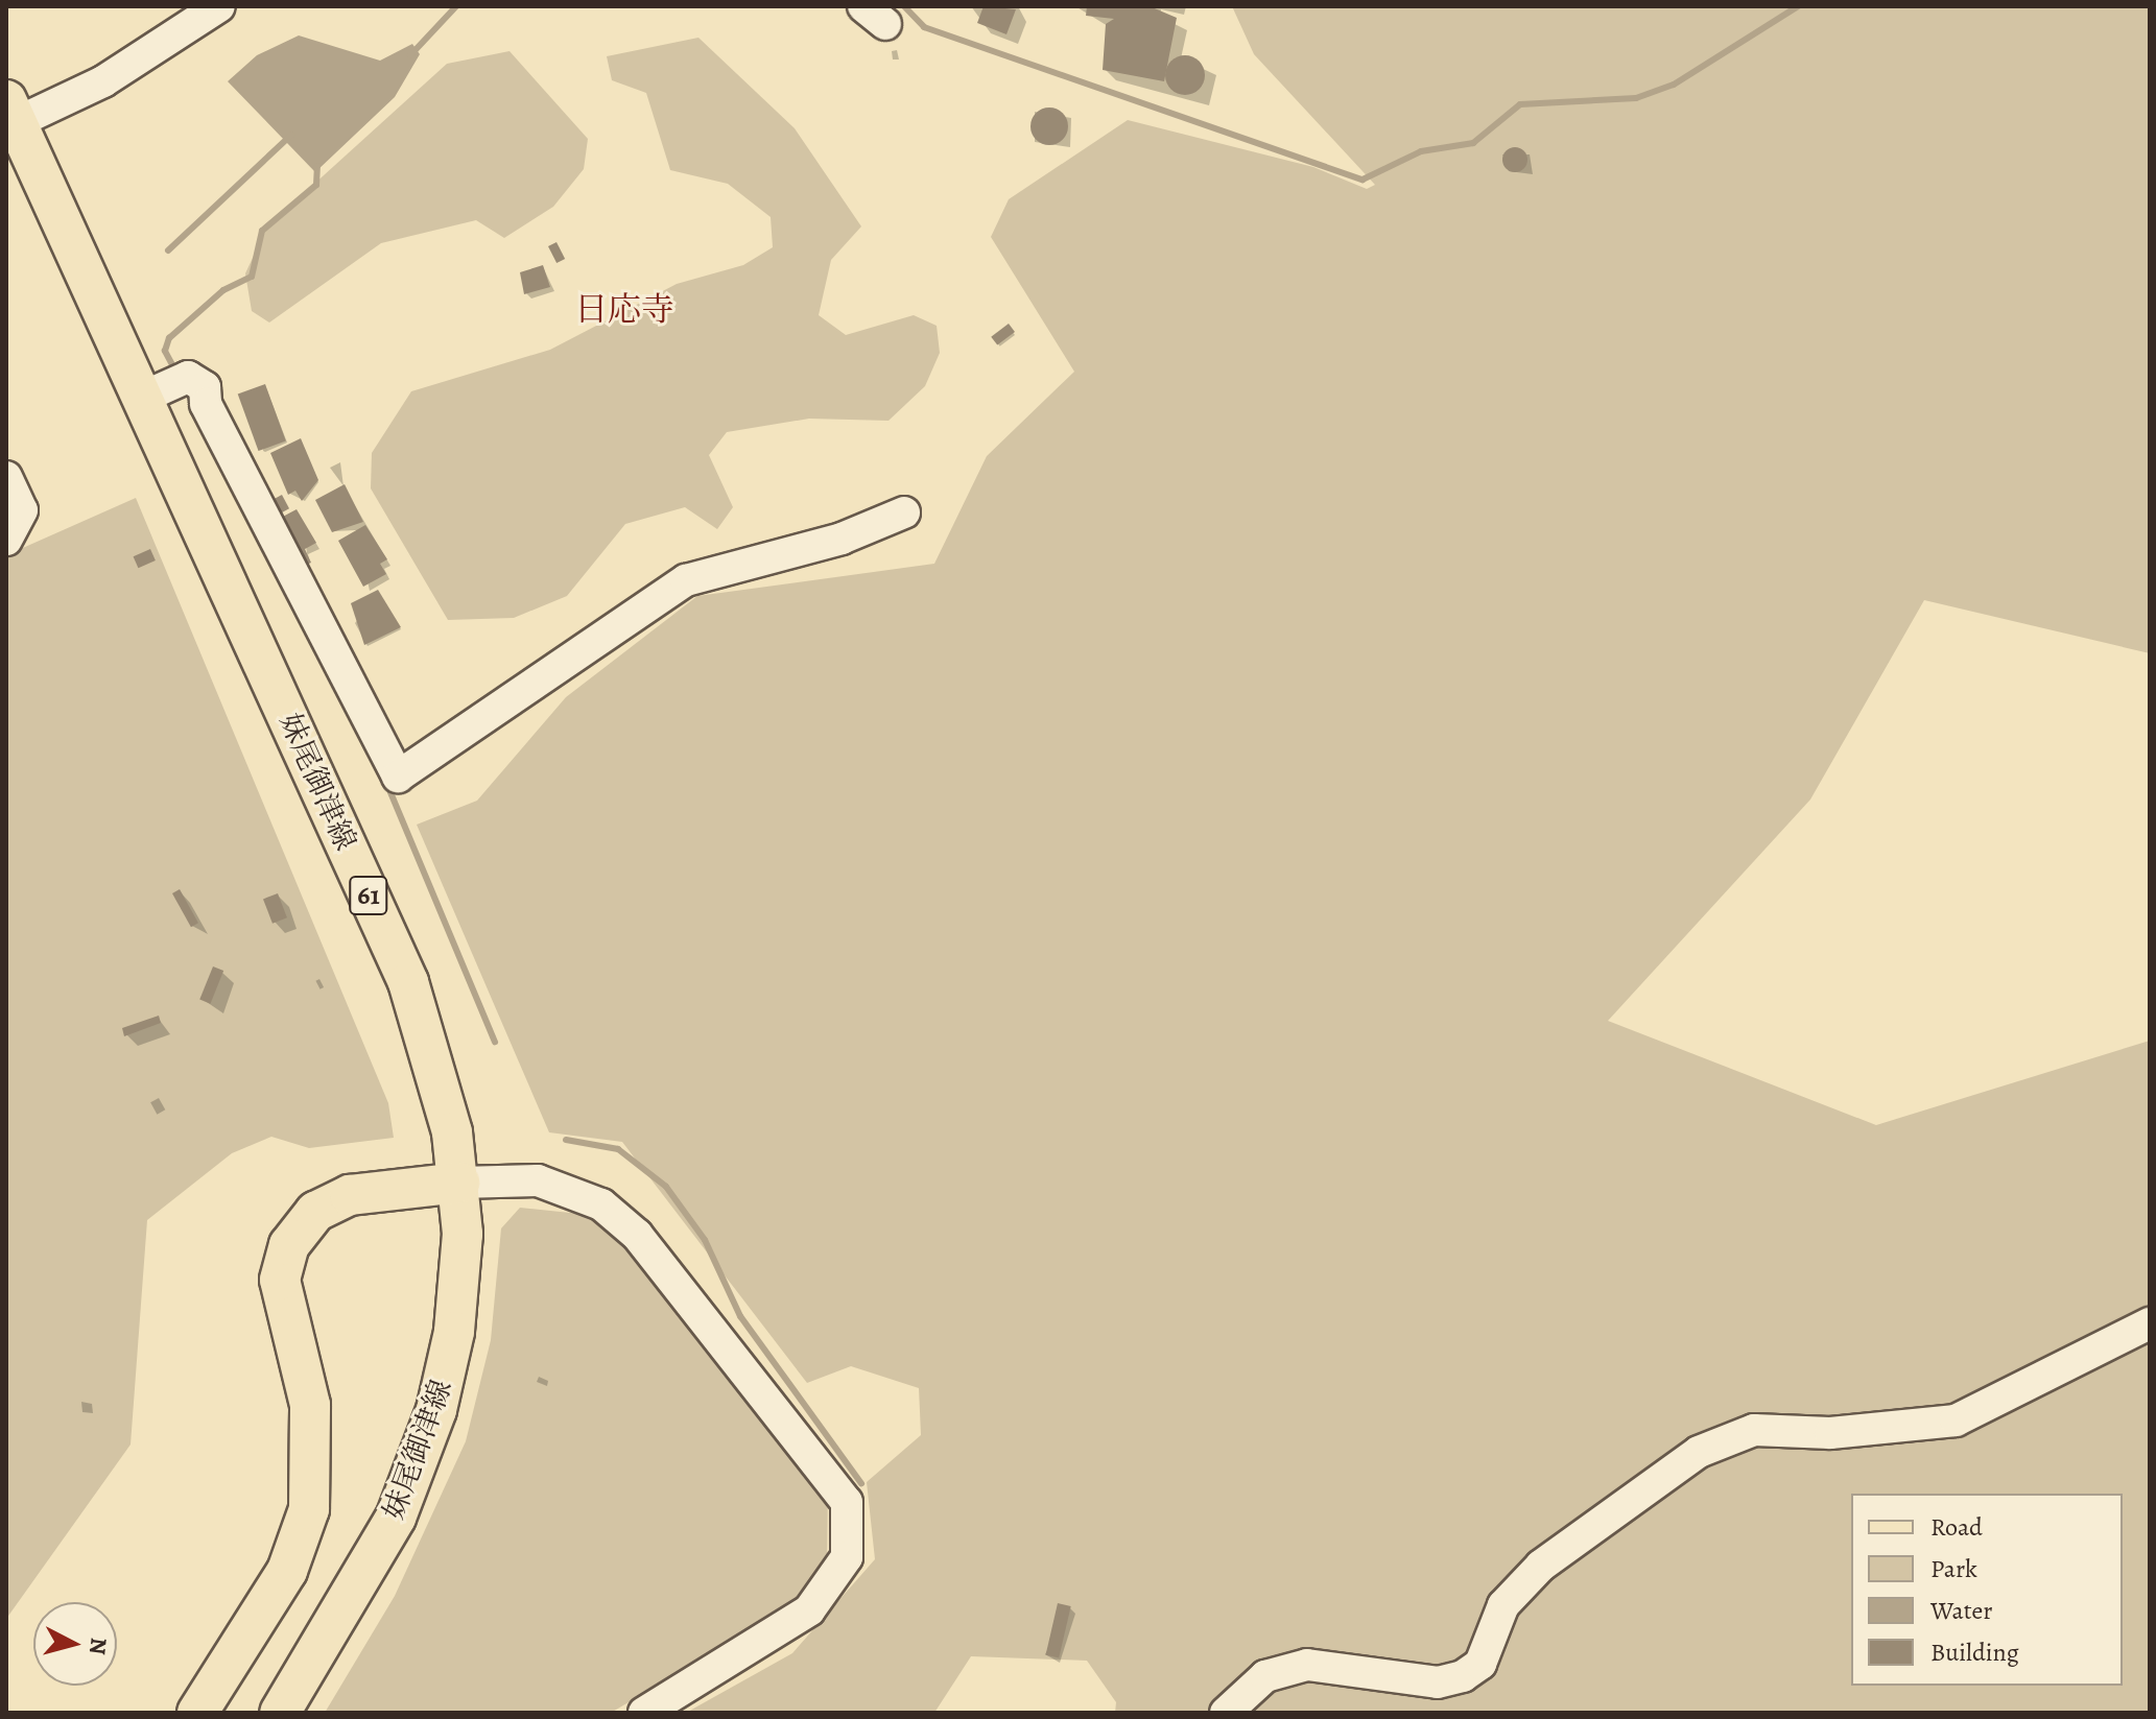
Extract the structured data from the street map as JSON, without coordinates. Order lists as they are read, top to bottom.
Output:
{
  "streets": {
    "main road": ["妹尾御津線", "61"]
  },
  "districts": ["日応寺"],
  "legend": [
    "Road",
    "Park",
    "Water",
    "Building"
  ],
  "north": "right"
}
